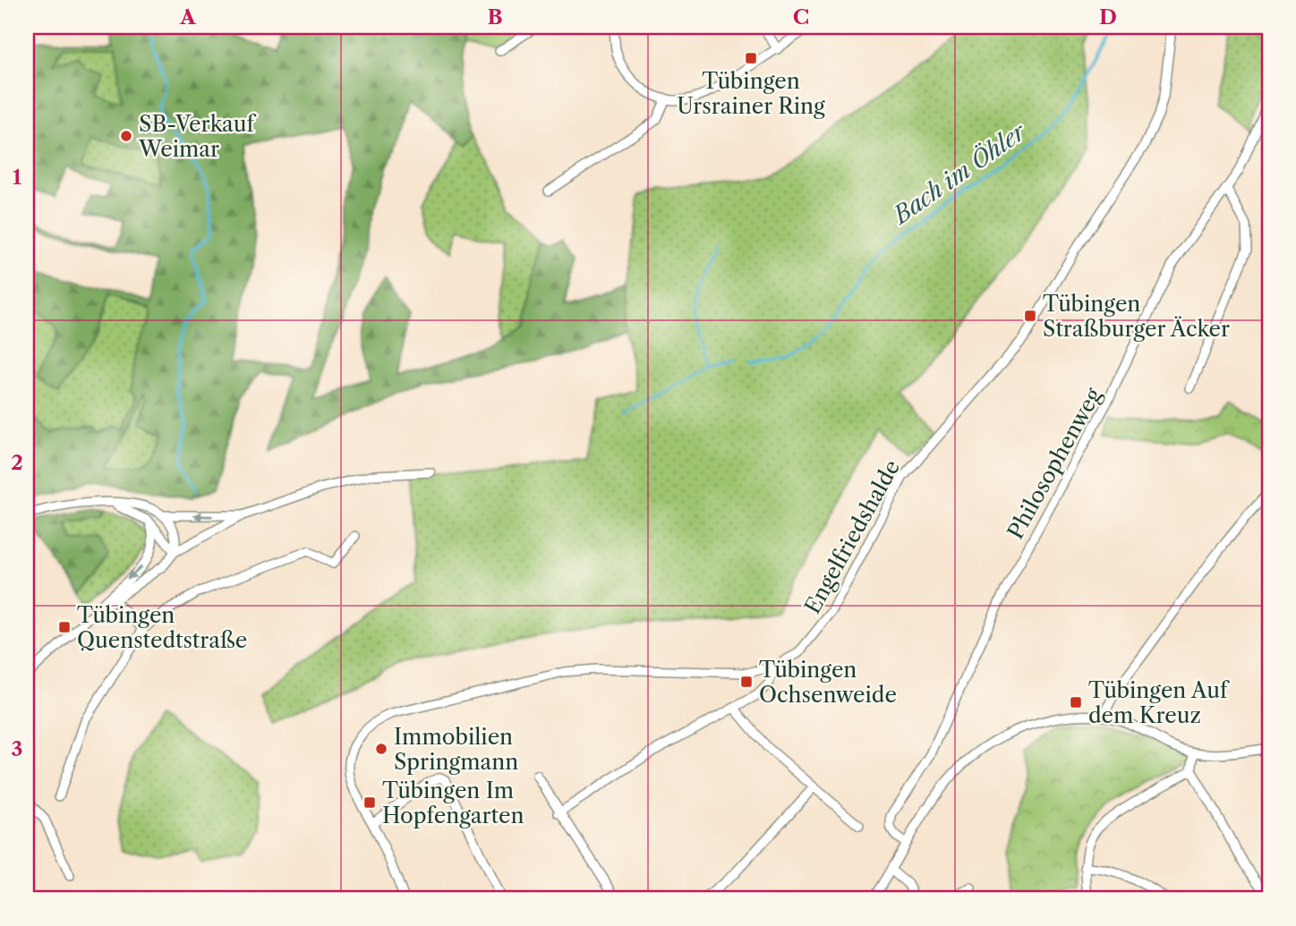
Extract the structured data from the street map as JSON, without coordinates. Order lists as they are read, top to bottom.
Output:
{
  "streets": {
    "street": ["Philosophenweg", "Engelfriedshalde"]
  },
  "water": ["Bach im Öhler"],
  "places": {
    "transit": [
      "Tübingen Ursrainer Ring",
      "Tübingen Straßburger Äcker",
      "Tübingen Quenstedtstraße",
      "Tübingen Ochsenweide",
      "Tübingen Auf dem Kreuz",
      "Tübingen Im Hopfengarten"
    ],
    "other": ["SB-Verkauf Weimar", "Immobilien Springmann"]
  },
  "grid": {
    "columns": [
      "A",
      "B",
      "C",
      "D"
    ],
    "rows": ["1", "2", "3"]
  }
}
